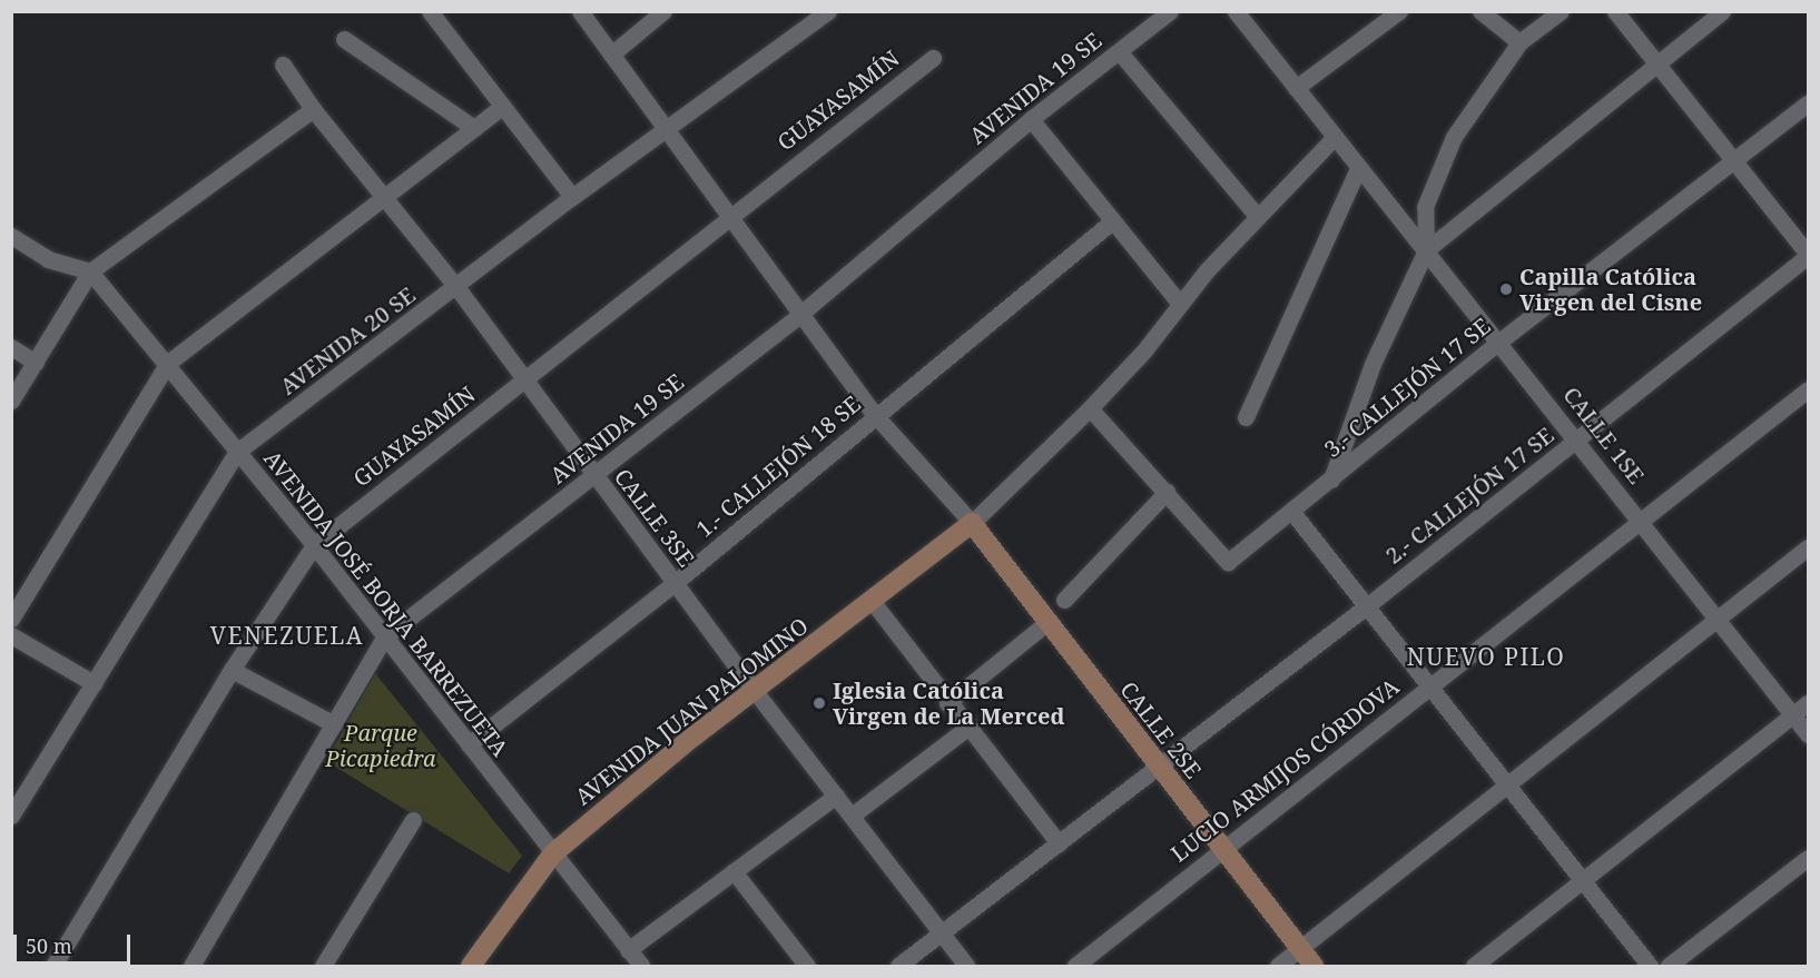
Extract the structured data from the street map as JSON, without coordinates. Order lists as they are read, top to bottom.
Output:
{
  "streets": {
    "street": [
      "AVENIDA 19 SE",
      "GUAYASAMÍN",
      "AVENIDA 20 SE",
      "3.- CALLEJÓN 17 SE",
      "CALLE 1SE",
      "1.- CALLEJÓN 18 SE",
      "2.- CALLEJÓN 17 SE",
      "CALLE 3SE",
      "AVENIDA JOSÉ BORJA BARREZUETA",
      "AVENIDA JUAN PALOMINO",
      "CALLE 2SE",
      "LUCIO ARMIJOS CÓRDOVA"
    ]
  },
  "crossings": [
    ["AVENIDA 19 SE", "CALLE 3SE"],
    ["AVENIDA 19 SE", "AVENIDA JOSÉ BORJA BARREZUETA"],
    ["GUAYASAMÍN", "CALLE 3SE"],
    ["GUAYASAMÍN", "AVENIDA JOSÉ BORJA BARREZUETA"],
    ["AVENIDA 20 SE", "CALLE 3SE"],
    ["AVENIDA 20 SE", "AVENIDA JOSÉ BORJA BARREZUETA"],
    ["3.- CALLEJÓN 17 SE", "CALLE 1SE"],
    ["CALLE 1SE", "2.- CALLEJÓN 17 SE"],
    ["CALLE 1SE", "LUCIO ARMIJOS CÓRDOVA"],
    ["1.- CALLEJÓN 18 SE", "CALLE 3SE"],
    ["1.- CALLEJÓN 18 SE", "AVENIDA JOSÉ BORJA BARREZUETA"],
    ["2.- CALLEJÓN 17 SE", "CALLE 3SE"],
    ["2.- CALLEJÓN 17 SE", "CALLE 2SE"],
    ["CALLE 3SE", "AVENIDA JUAN PALOMINO"],
    ["AVENIDA JOSÉ BORJA BARREZUETA", "AVENIDA JUAN PALOMINO"],
    ["AVENIDA JUAN PALOMINO", "CALLE 2SE"],
    ["CALLE 2SE", "LUCIO ARMIJOS CÓRDOVA"]
  ],
  "districts": ["VENEZUELA", "NUEVO PILO"],
  "parks": ["Parque Picapiedra"],
  "places": ["Capilla Católica Virgen del Cisne", "Iglesia Católica Virgen de La Merced"],
  "scale_bar": "50 m"
}
